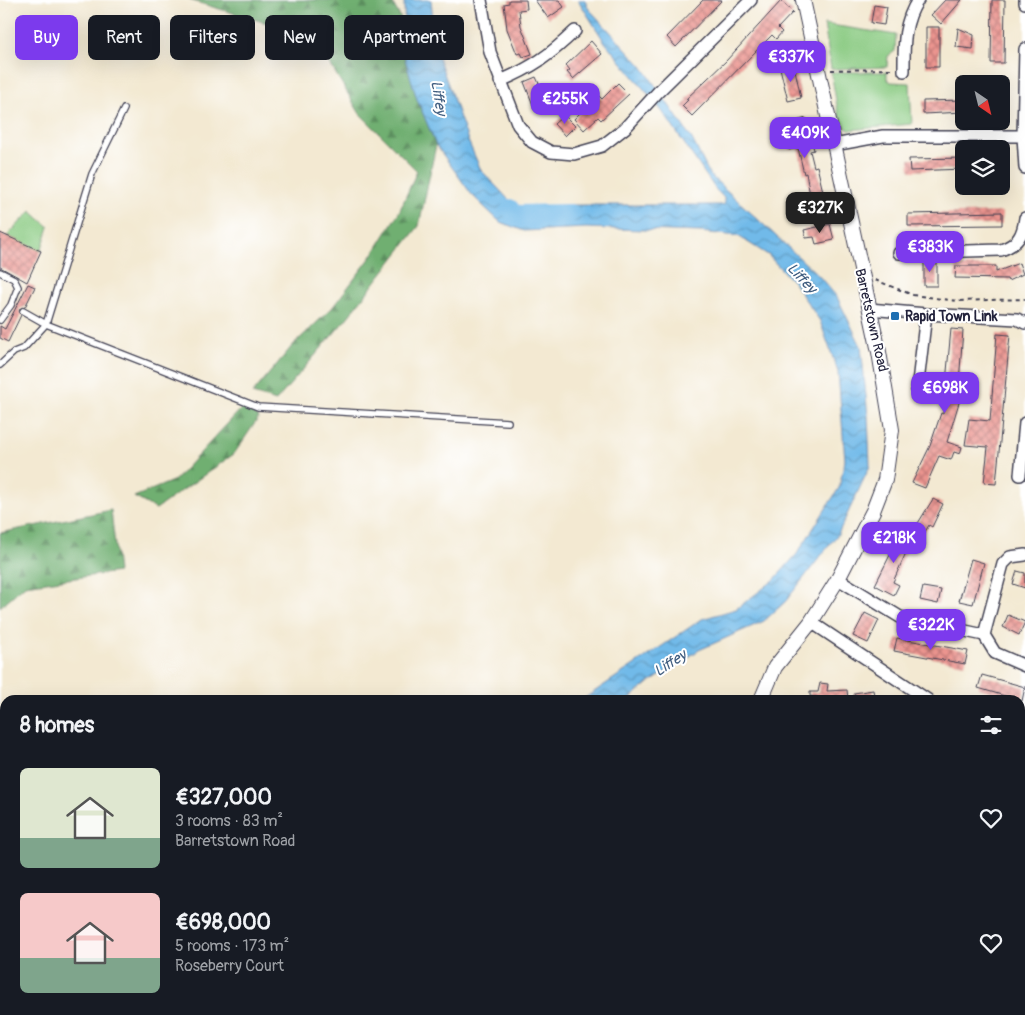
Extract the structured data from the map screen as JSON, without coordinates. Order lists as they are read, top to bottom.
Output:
{
  "streets": {
    "street": ["Barretstown Road"]
  },
  "water": ["Liffey"],
  "places": {
    "transit": ["Rapid Town Link"]
  },
  "north": "bottom right",
  "page": {
    "chip": [
      "Buy",
      "Rent",
      "Filters",
      "New",
      "Apartment"
    ],
    "price": [
      "€337K",
      "€255K",
      "€409K",
      "€327K",
      "€383K",
      "€698K",
      "€218K",
      "€322K"
    ],
    "heading": "8 homes",
    "list": [
      {
        "name": "€327,000",
        "note": "3 rooms · 83 m² · Barretstown Road"
      },
      {
        "name": "€698,000",
        "note": "5 rooms · 173 m² · Roseberry Court"
      }
    ]
  }
}
